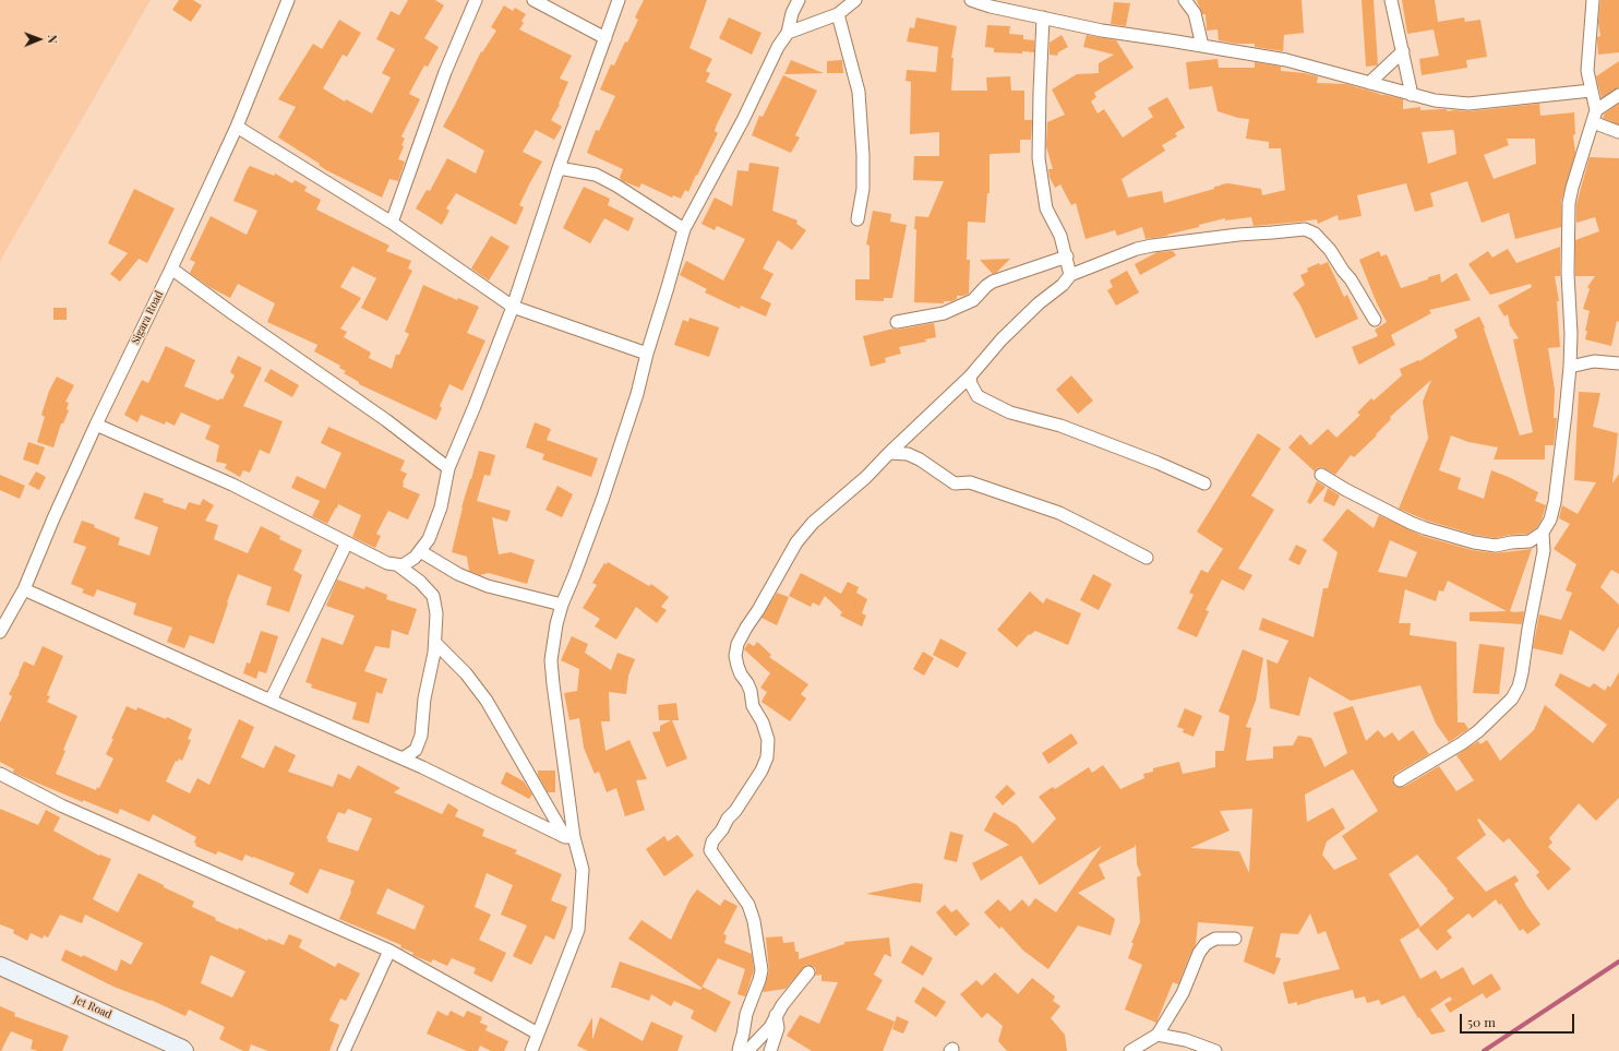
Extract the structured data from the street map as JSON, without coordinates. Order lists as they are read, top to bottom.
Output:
{
  "streets": {
    "main road": ["Jet Road"],
    "street": ["Sigara Road"]
  },
  "scale_bar": "50 m",
  "north": "right"
}
